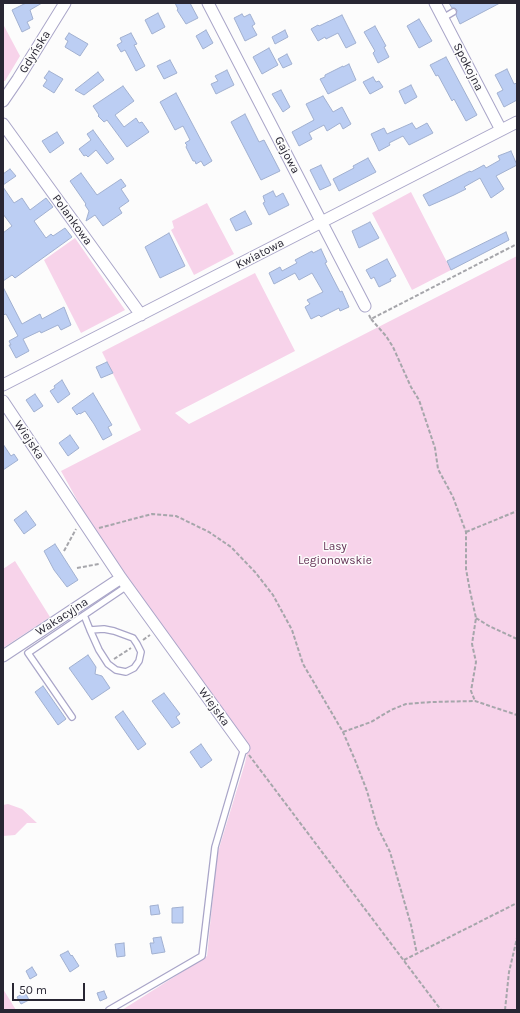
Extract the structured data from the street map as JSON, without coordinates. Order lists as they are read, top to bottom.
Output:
{
  "streets": {
    "street": [
      "Gdyńska",
      "Spokojna",
      "Gajowa",
      "Polankowa",
      "Kwiatowa",
      "Wiejska",
      "Wakacyjna"
    ]
  },
  "crossings": [
    ["Spokojna", "Kwiatowa"],
    ["Gajowa", "Kwiatowa"],
    ["Polankowa", "Kwiatowa"],
    ["Wiejska", "Wakacyjna"]
  ],
  "parks": ["Lasy Legionowskie"],
  "scale_bar": "50 m"
}
